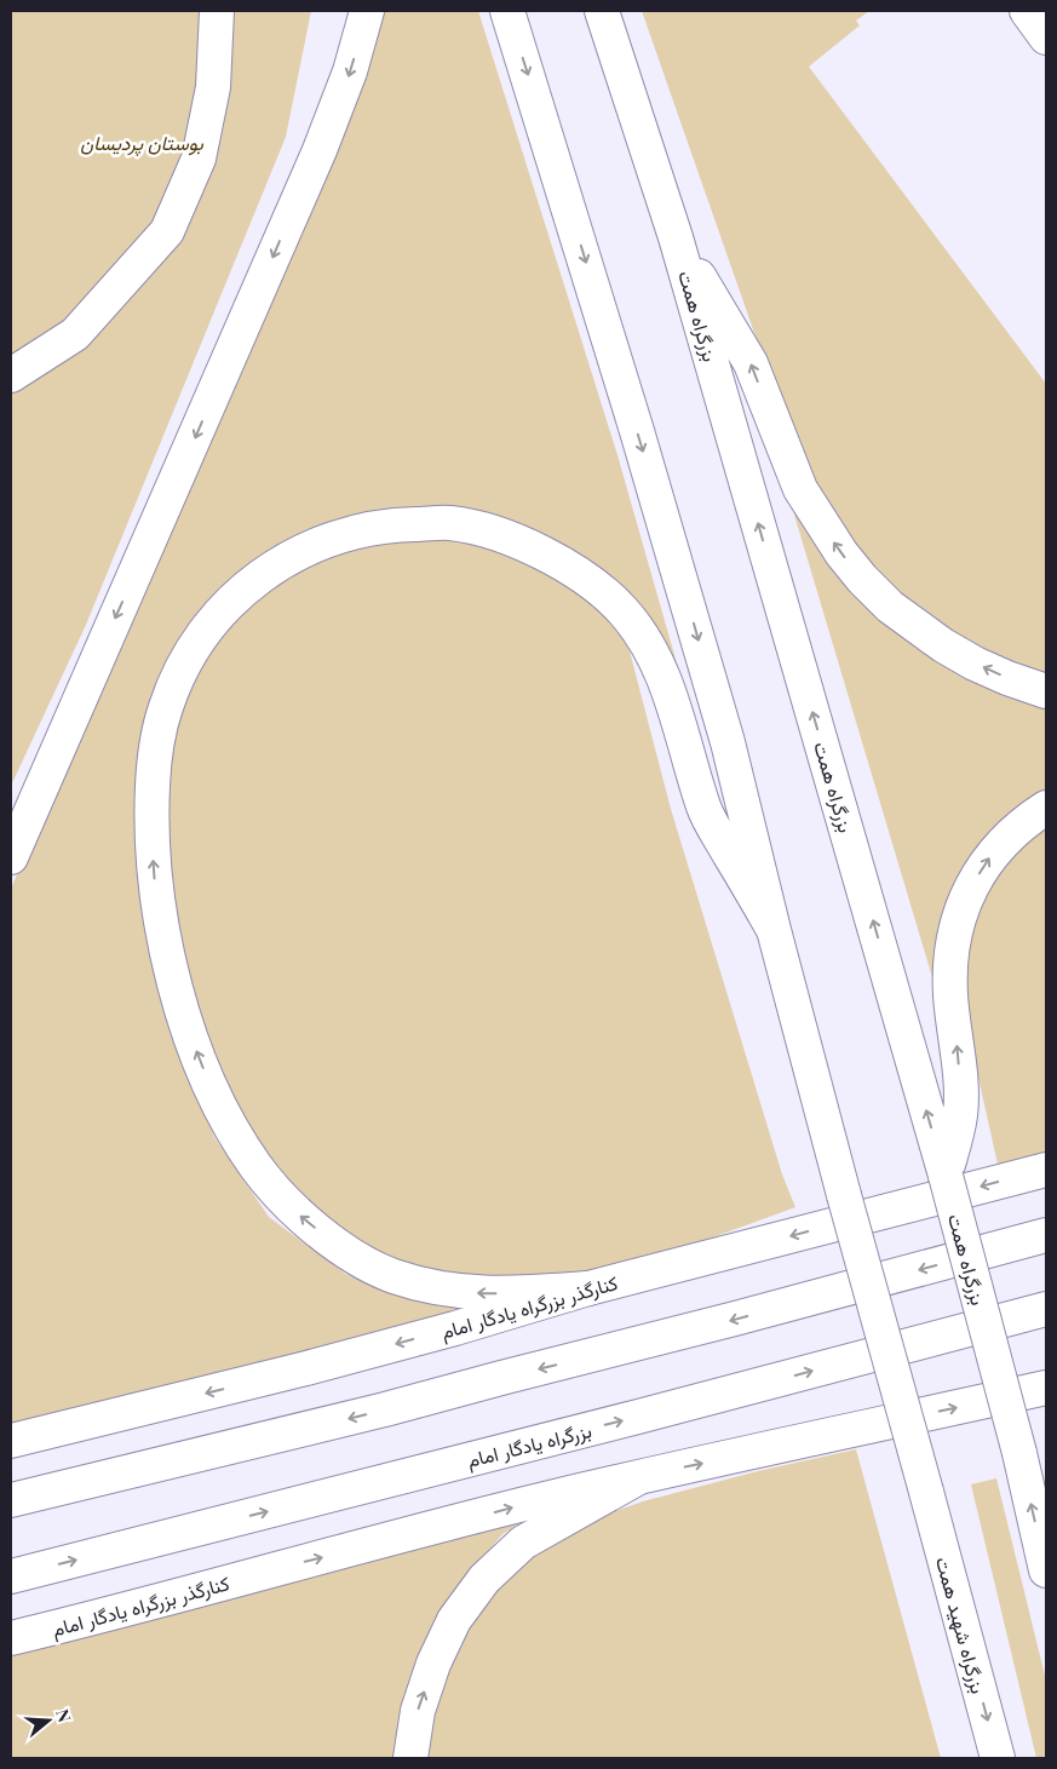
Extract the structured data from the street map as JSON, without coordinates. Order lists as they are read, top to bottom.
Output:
{
  "streets": {
    "main road": [
      "بزرگراه همت",
      "کنارگذر بزرگراه یادگار امام",
      "بزرگراه یادگار امام",
      "بزرگراه شهید همت"
    ]
  },
  "one_way": ["بزرگراه شهید همت"],
  "parks": ["بوستان پردیسان"],
  "north": "right"
}
